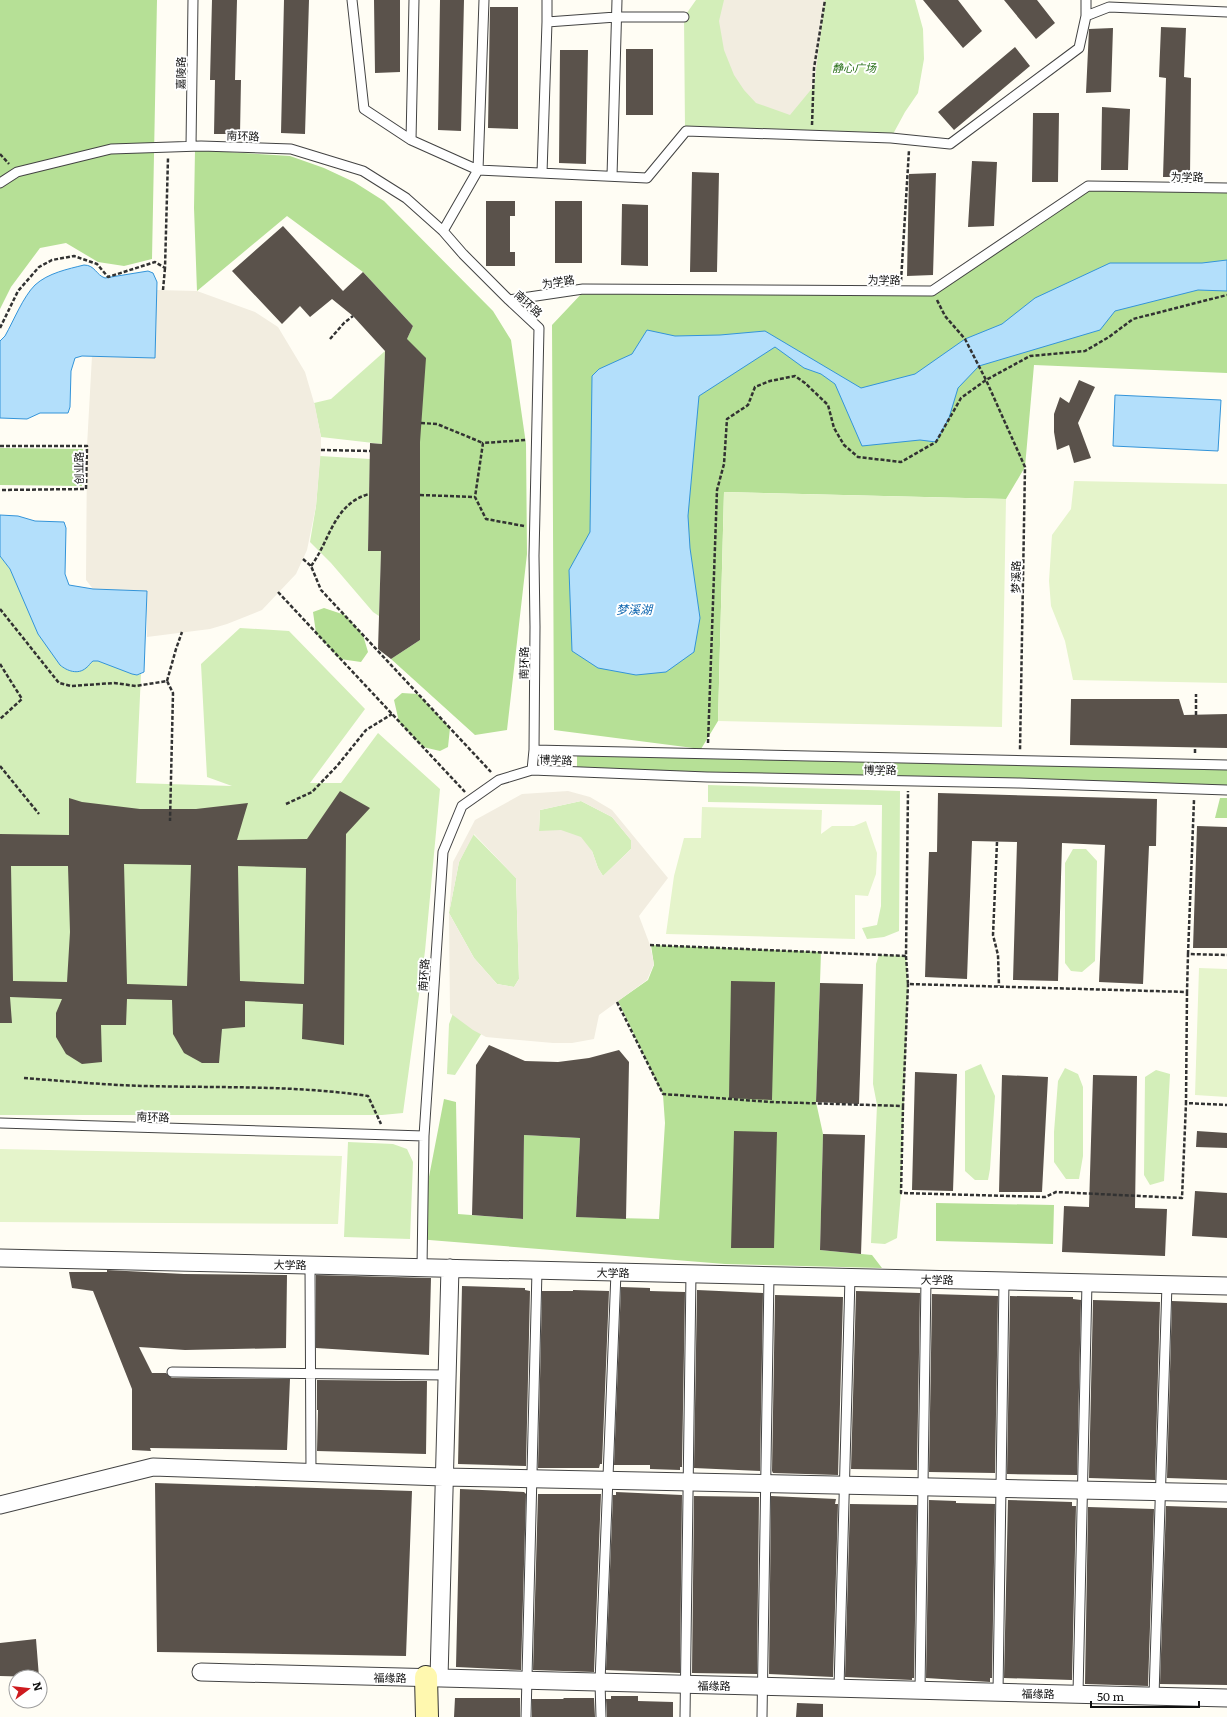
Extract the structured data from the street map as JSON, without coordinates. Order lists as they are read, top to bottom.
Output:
{
  "streets": {
    "street": ["大学路", "福缘路"],
    "lane": [
      "嘉陵路",
      "南环路",
      "为学路",
      "博学路"
    ],
    "path": ["创业路", "梦溪路"]
  },
  "crossings": [
    ["嘉陵路", "南环路"],
    ["南环路", "为学路"],
    ["南环路", "博学路"],
    ["为学路", "梦溪路"],
    ["梦溪路", "博学路"]
  ],
  "water": ["梦溪湖"],
  "parks": ["静心广场"],
  "scale_bar": "50 m",
  "north": "right"
}
